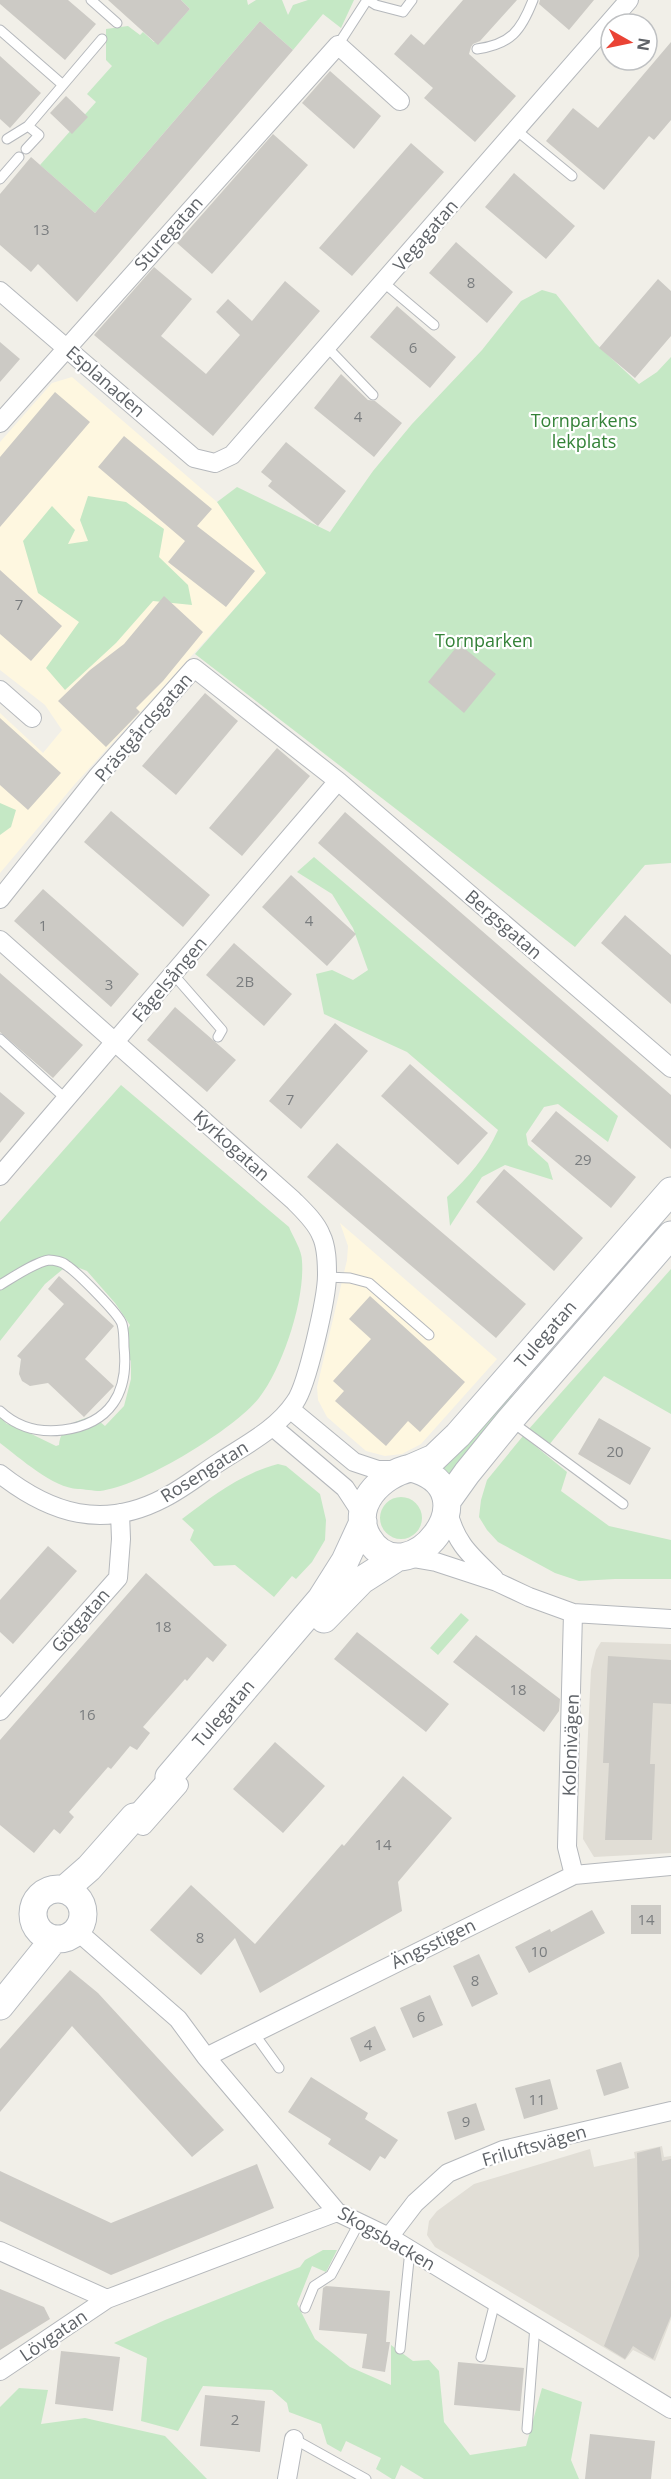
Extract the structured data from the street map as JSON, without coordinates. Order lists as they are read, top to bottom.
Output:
{
  "streets": {
    "street": [
      "Sturegatan",
      "Vegagatan",
      "Esplanaden",
      "Prästgårdsgatan",
      "Bergsgatan",
      "Fågelsången",
      "Kyrkogatan",
      "Tulegatan",
      "Rosengatan",
      "Götgatan",
      "Kolonivägen",
      "Ängsstigen",
      "Friluftsvägen",
      "Skogsbacken",
      "Lövgatan"
    ]
  },
  "crossings": [
    ["Sturegatan", "Esplanaden"],
    ["Vegagatan", "Esplanaden"],
    ["Prästgårdsgatan", "Bergsgatan"],
    ["Prästgårdsgatan", "Fågelsången"],
    ["Bergsgatan", "Fågelsången"],
    ["Fågelsången", "Kyrkogatan"],
    ["Kyrkogatan", "Rosengatan"],
    ["Tulegatan", "Skogsbacken"],
    ["Rosengatan", "Götgatan"],
    ["Kolonivägen", "Ängsstigen"],
    ["Ängsstigen", "Skogsbacken"],
    ["Friluftsvägen", "Skogsbacken"]
  ],
  "parks": ["Tornparkens lekplats", "Tornparken"],
  "house_numbers": [
    "13",
    "8",
    "6",
    "4",
    "7",
    "4",
    "1",
    "2B",
    "3",
    "7",
    "29",
    "20",
    "18",
    "18",
    "16",
    "14",
    "14",
    "8",
    "10",
    "8",
    "6",
    "4",
    "11",
    "9",
    "2"
  ],
  "north": "right"
}
